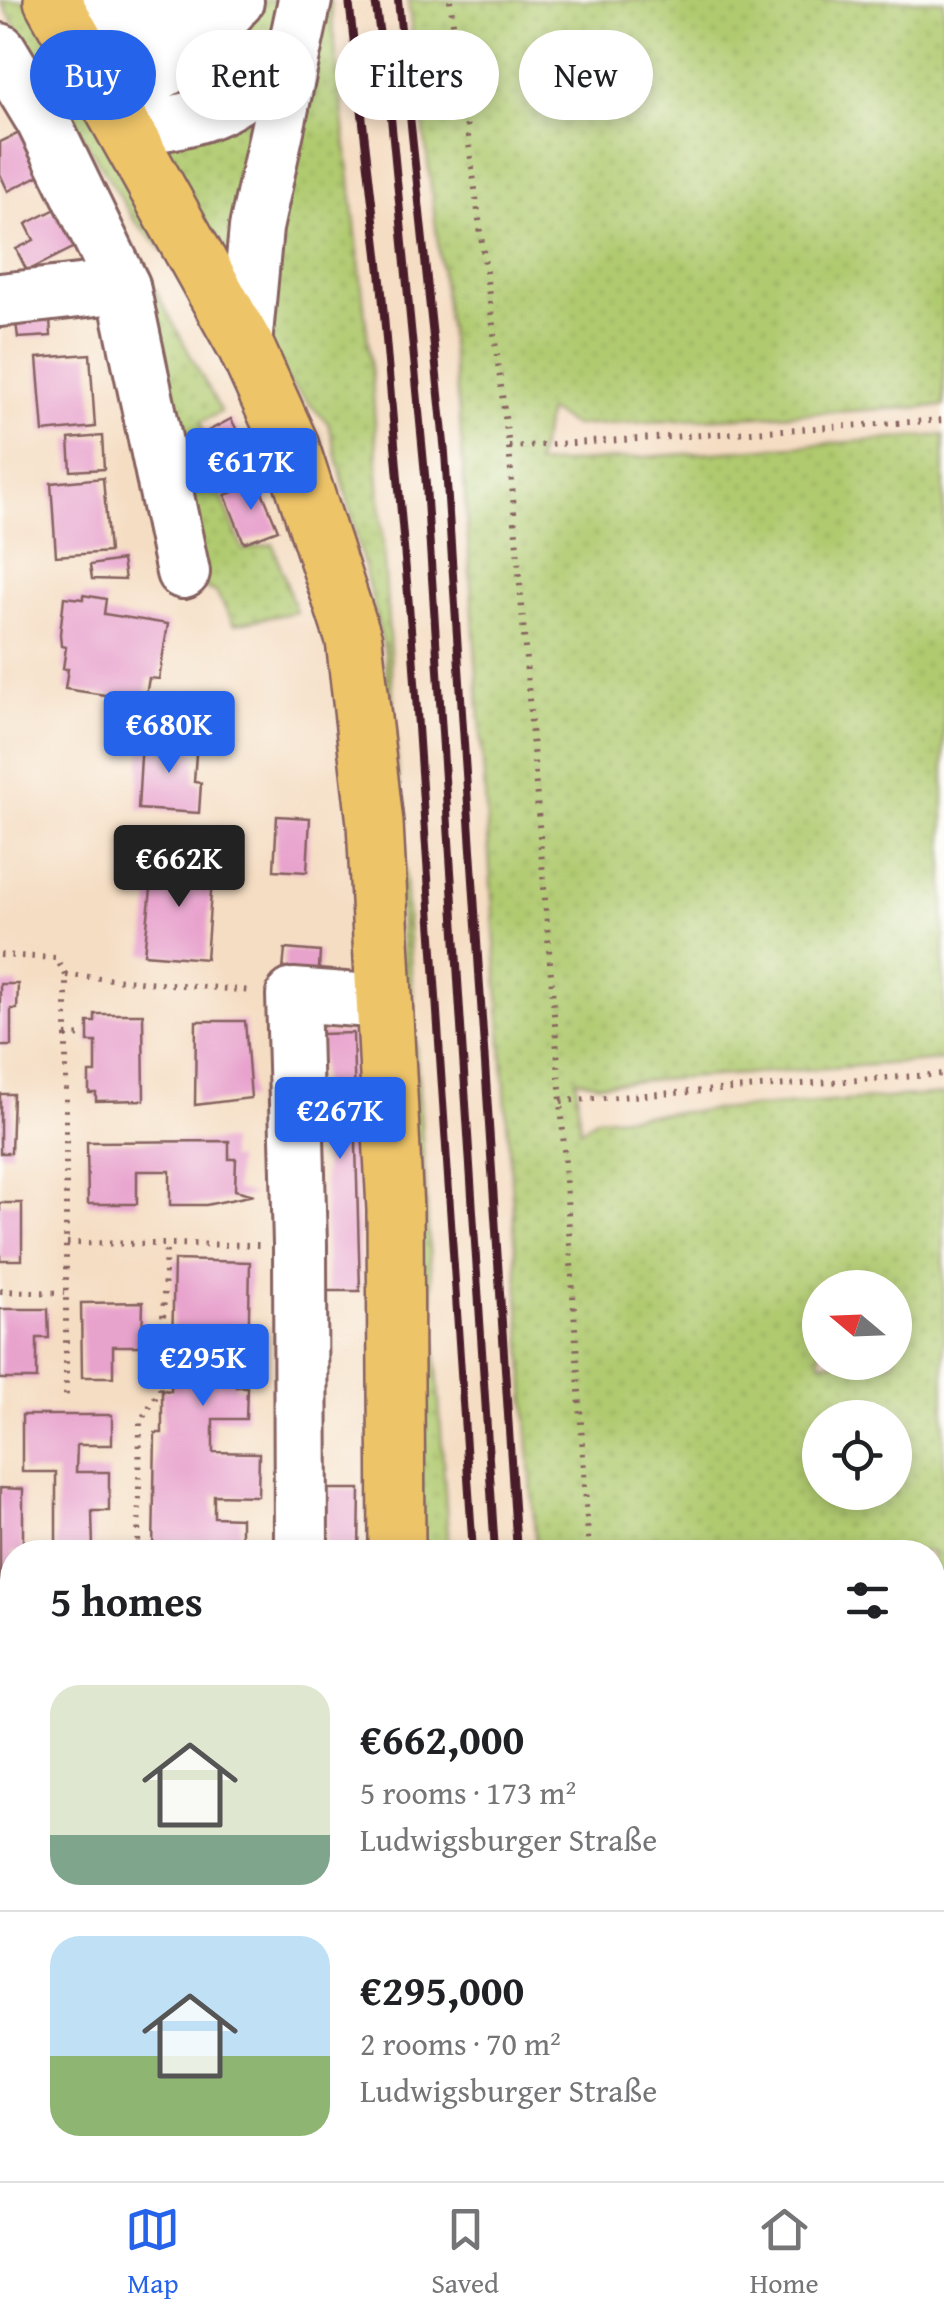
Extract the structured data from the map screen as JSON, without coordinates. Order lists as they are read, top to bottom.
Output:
{
  "north": "left",
  "page": {
    "chip": [
      "Buy",
      "Rent",
      "Filters",
      "New"
    ],
    "price": [
      "€617K",
      "€680K",
      "€662K",
      "€267K",
      "€295K"
    ],
    "heading": "5 homes",
    "list": [
      {
        "name": "€662,000",
        "note": "5 rooms · 173 m² · Ludwigsburger Straße"
      },
      {
        "name": "€295,000",
        "note": "2 rooms · 70 m² · Ludwigsburger Straße"
      }
    ],
    "tabs": ["Map", "Saved", "Home"]
  }
}
